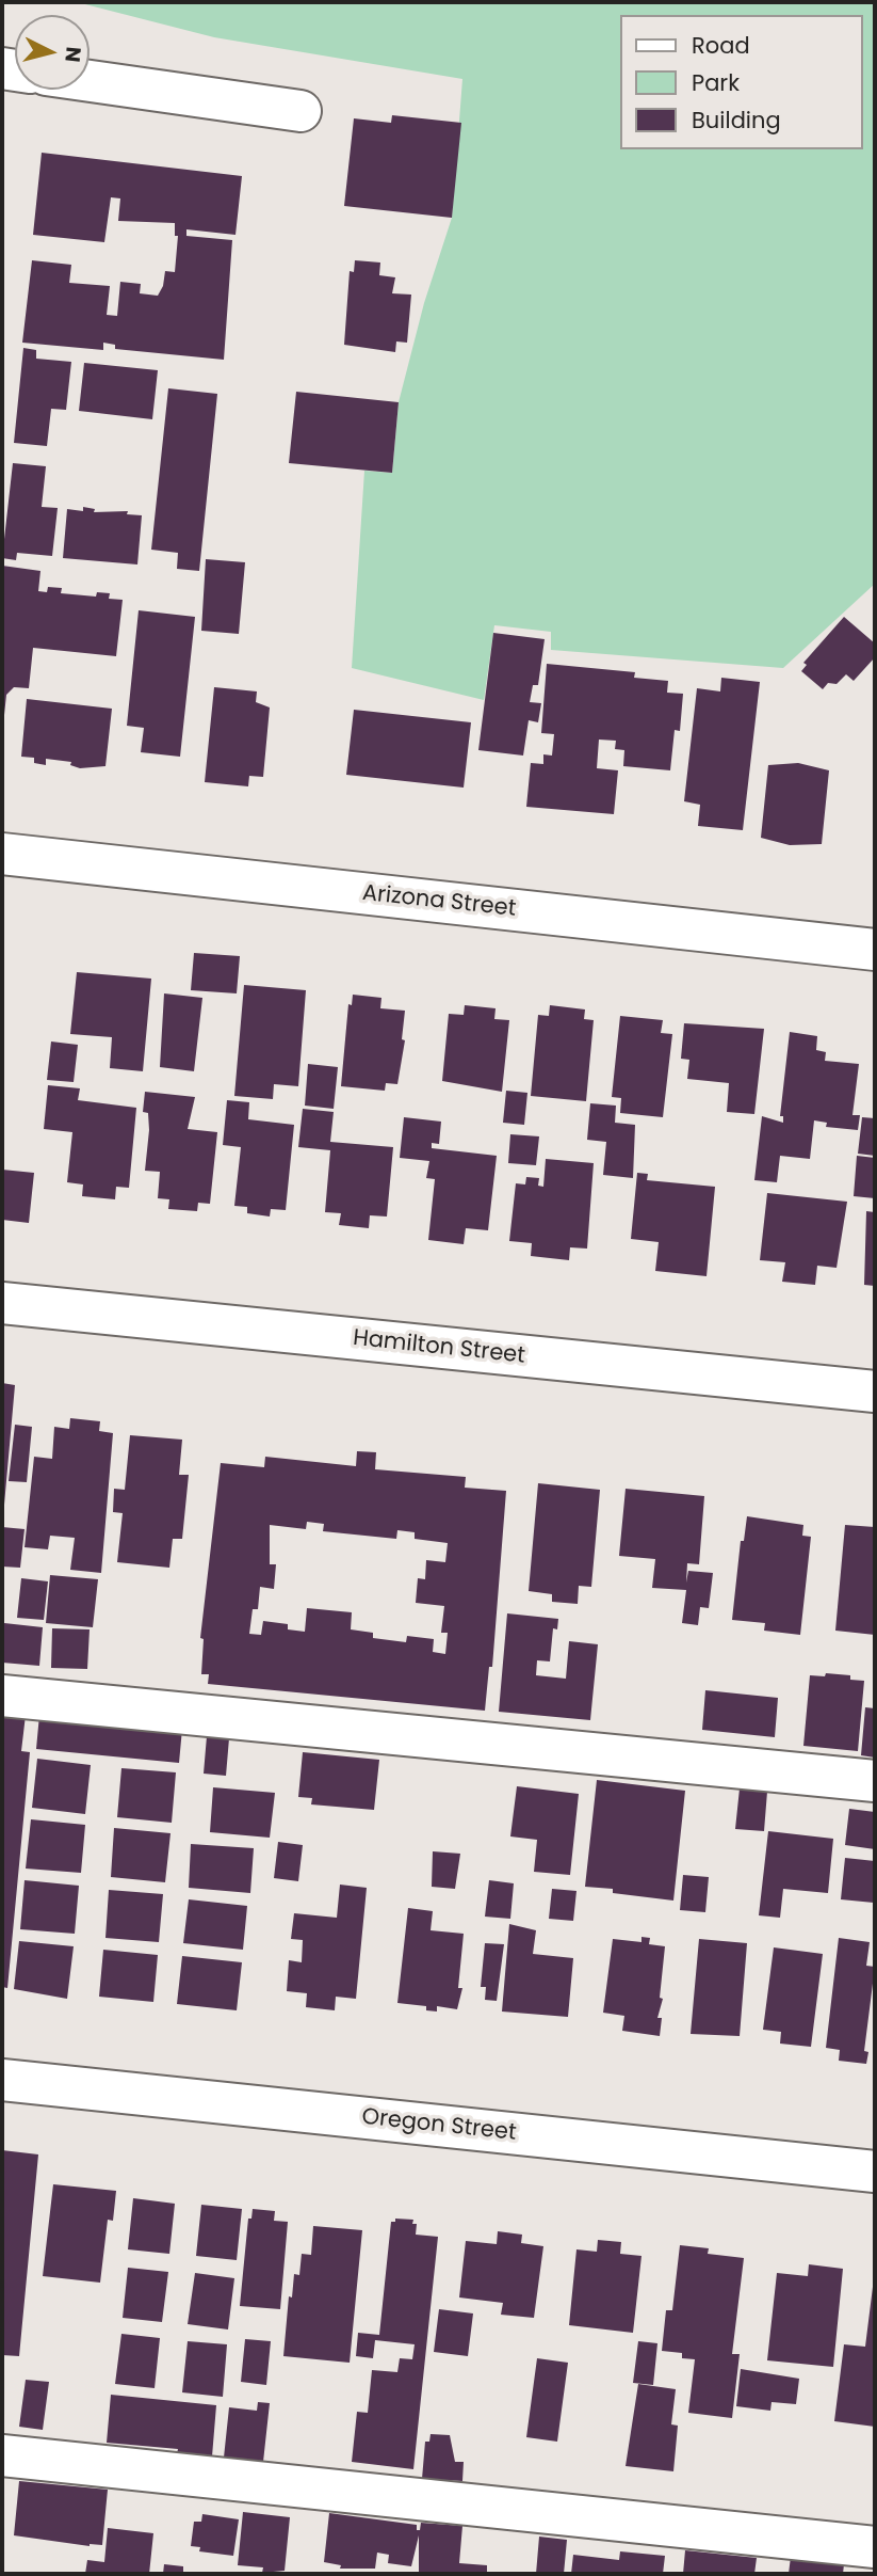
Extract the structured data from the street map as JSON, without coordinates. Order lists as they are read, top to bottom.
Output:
{
  "streets": {
    "street": ["Arizona Street", "Hamilton Street", "Oregon Street"]
  },
  "legend": ["Road", "Park", "Building"],
  "north": "right"
}
